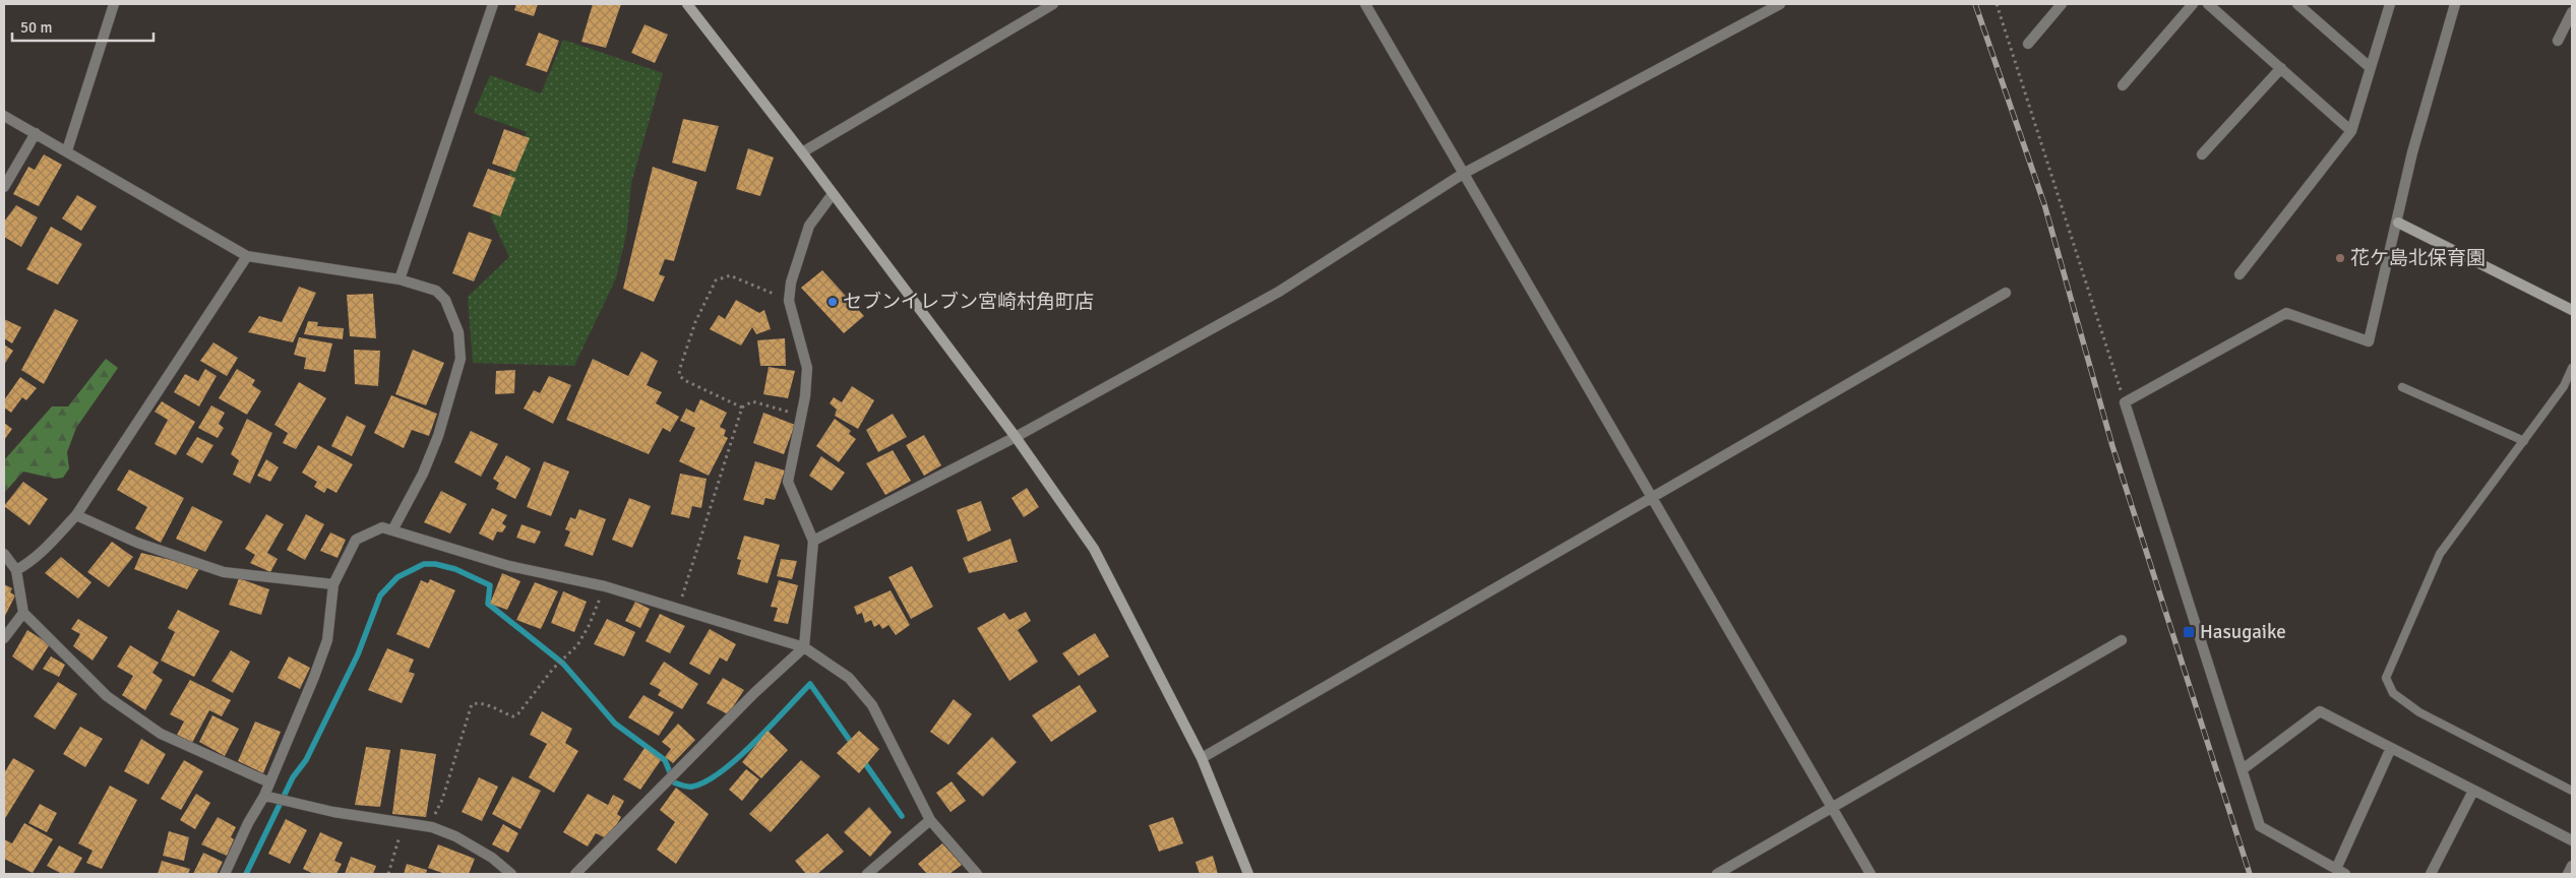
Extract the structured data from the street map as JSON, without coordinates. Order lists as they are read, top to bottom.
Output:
{
  "places": {
    "other": ["花ケ島北保育園", "セブンイレブン宮崎村角町店"],
    "transit": ["Hasugaike"]
  },
  "scale_bar": "50 m"
}
